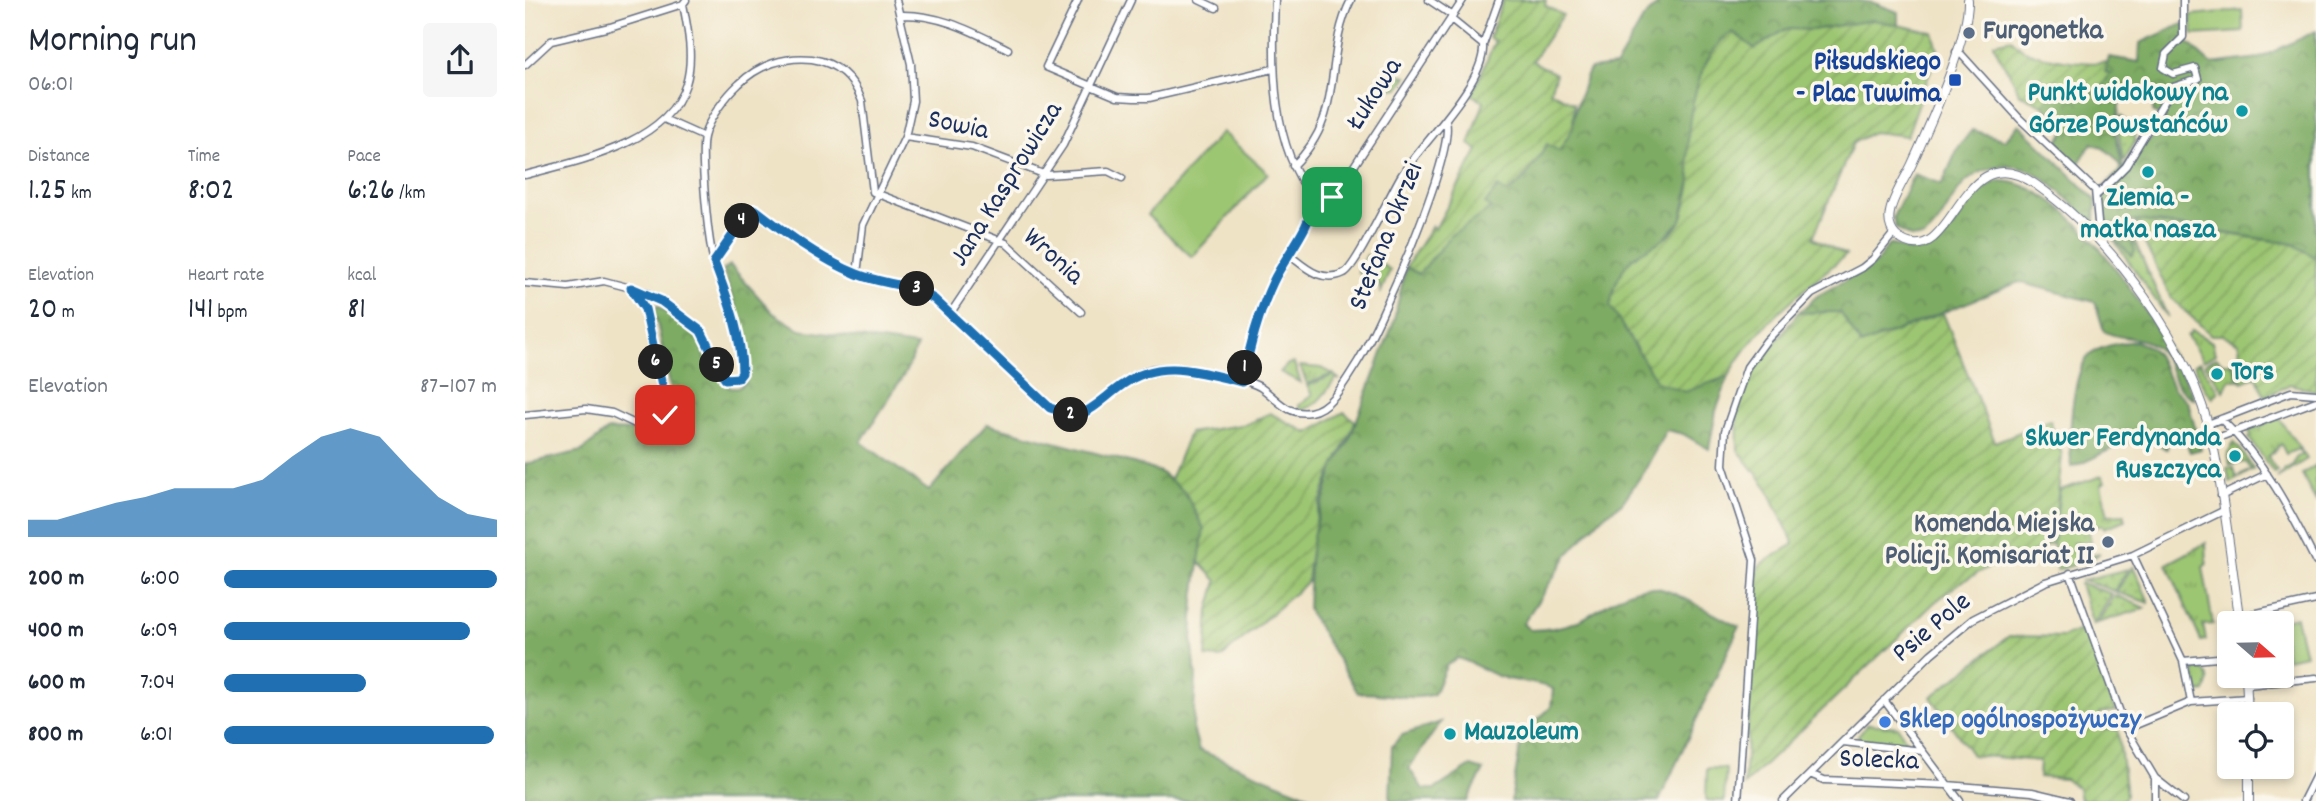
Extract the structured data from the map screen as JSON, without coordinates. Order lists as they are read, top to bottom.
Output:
{
  "streets": {
    "street": [
      "Łukowa",
      "Sowia",
      "Jana Kasprowicza",
      "Stefana Okrzei",
      "Wronia",
      "Psie Pole",
      "Solecka"
    ]
  },
  "crossings": [
    ["Sowia", "Jana Kasprowicza"],
    ["Jana Kasprowicza", "Wronia"],
    ["Psie Pole", "Solecka"]
  ],
  "places": {
    "other": [
      "Furgonetka",
      "Punkt widokowy na Górze Powstańców",
      "Ziemia - matka nasza",
      "Tors",
      "Skwer Ferdynanda Ruszczyca",
      "Komenda Miejska Policji. Komisariat II",
      "Sklep ogólnospożywczy",
      "Mauzoleum"
    ],
    "transit": ["Piłsudskiego - Plac Tuwima"]
  },
  "north": "right",
  "page": {
    "heading": ["Morning run", "06:01"],
    "stats": [
      ["Distance", "1.25 km"],
      ["Time", "8:02"],
      ["Pace", "6:26 /km"],
      ["Elevation", "20 m"],
      ["Heart rate", "141 bpm"],
      ["kcal", "81"]
    ],
    "pins": [
      "4",
      "3",
      "6",
      "5",
      "1",
      "2"
    ],
    "chart": ["Elevation", "87–107 m"],
    "list": [
      {
        "name": "200 m",
        "note": "6:00"
      },
      {
        "name": "400 m",
        "note": "6:09"
      },
      {
        "name": "600 m",
        "note": "7:04"
      },
      {
        "name": "800 m",
        "note": "6:01"
      }
    ]
  }
}
